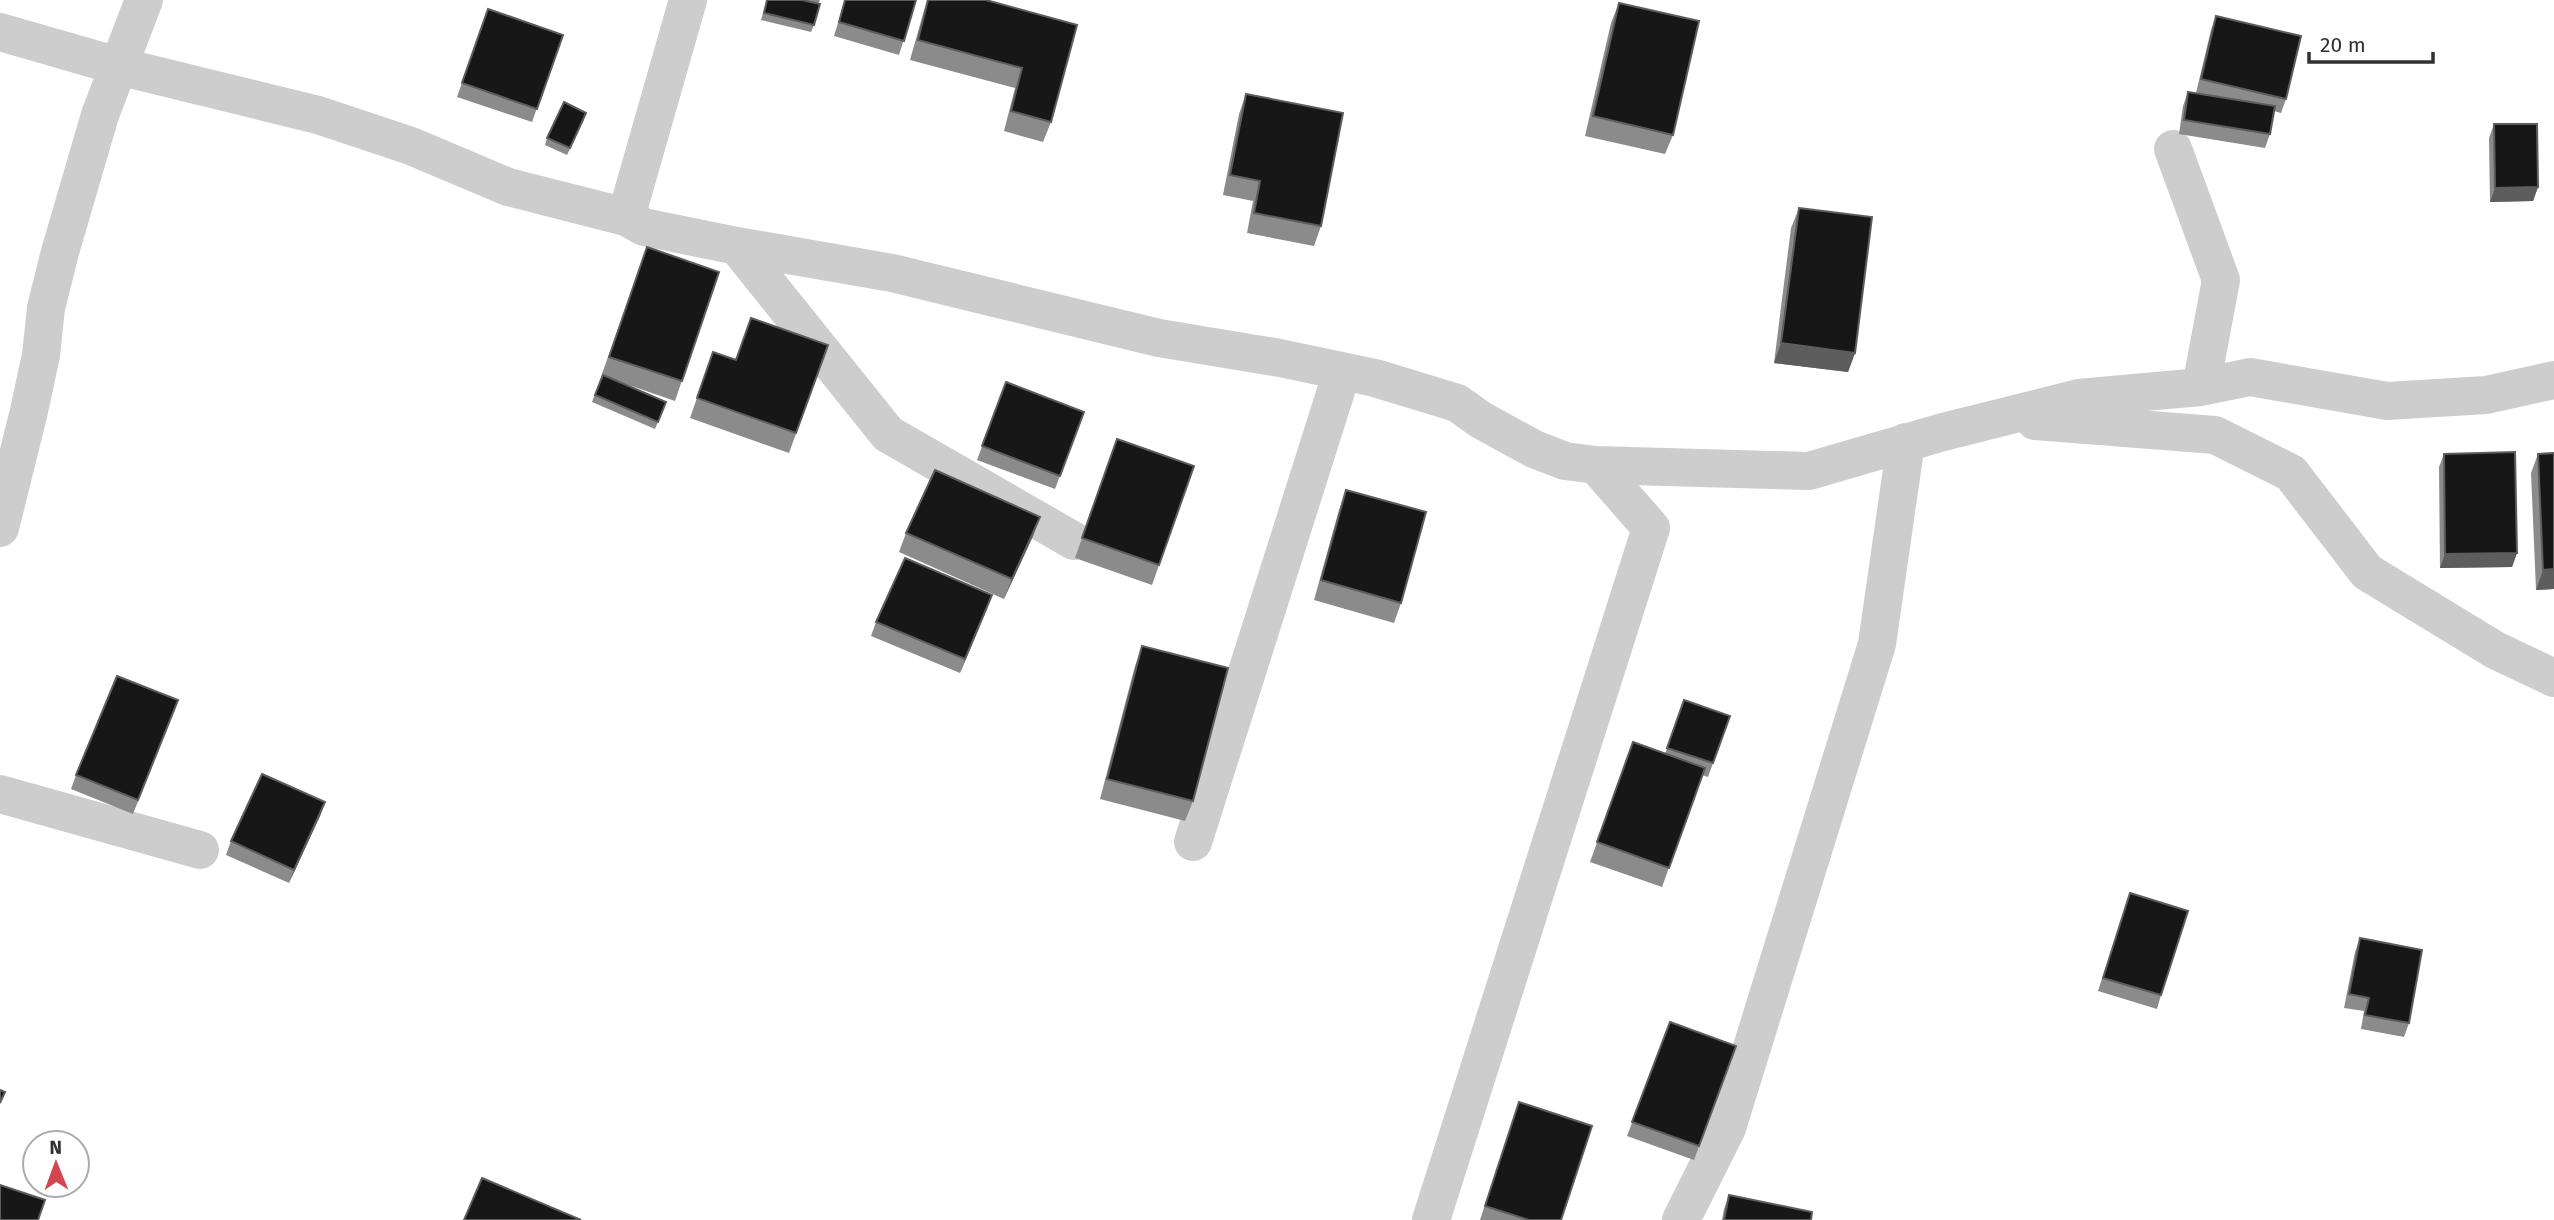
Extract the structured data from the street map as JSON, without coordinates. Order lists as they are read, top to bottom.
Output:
{
  "scale_bar": "20 m",
  "north": "top"
}
